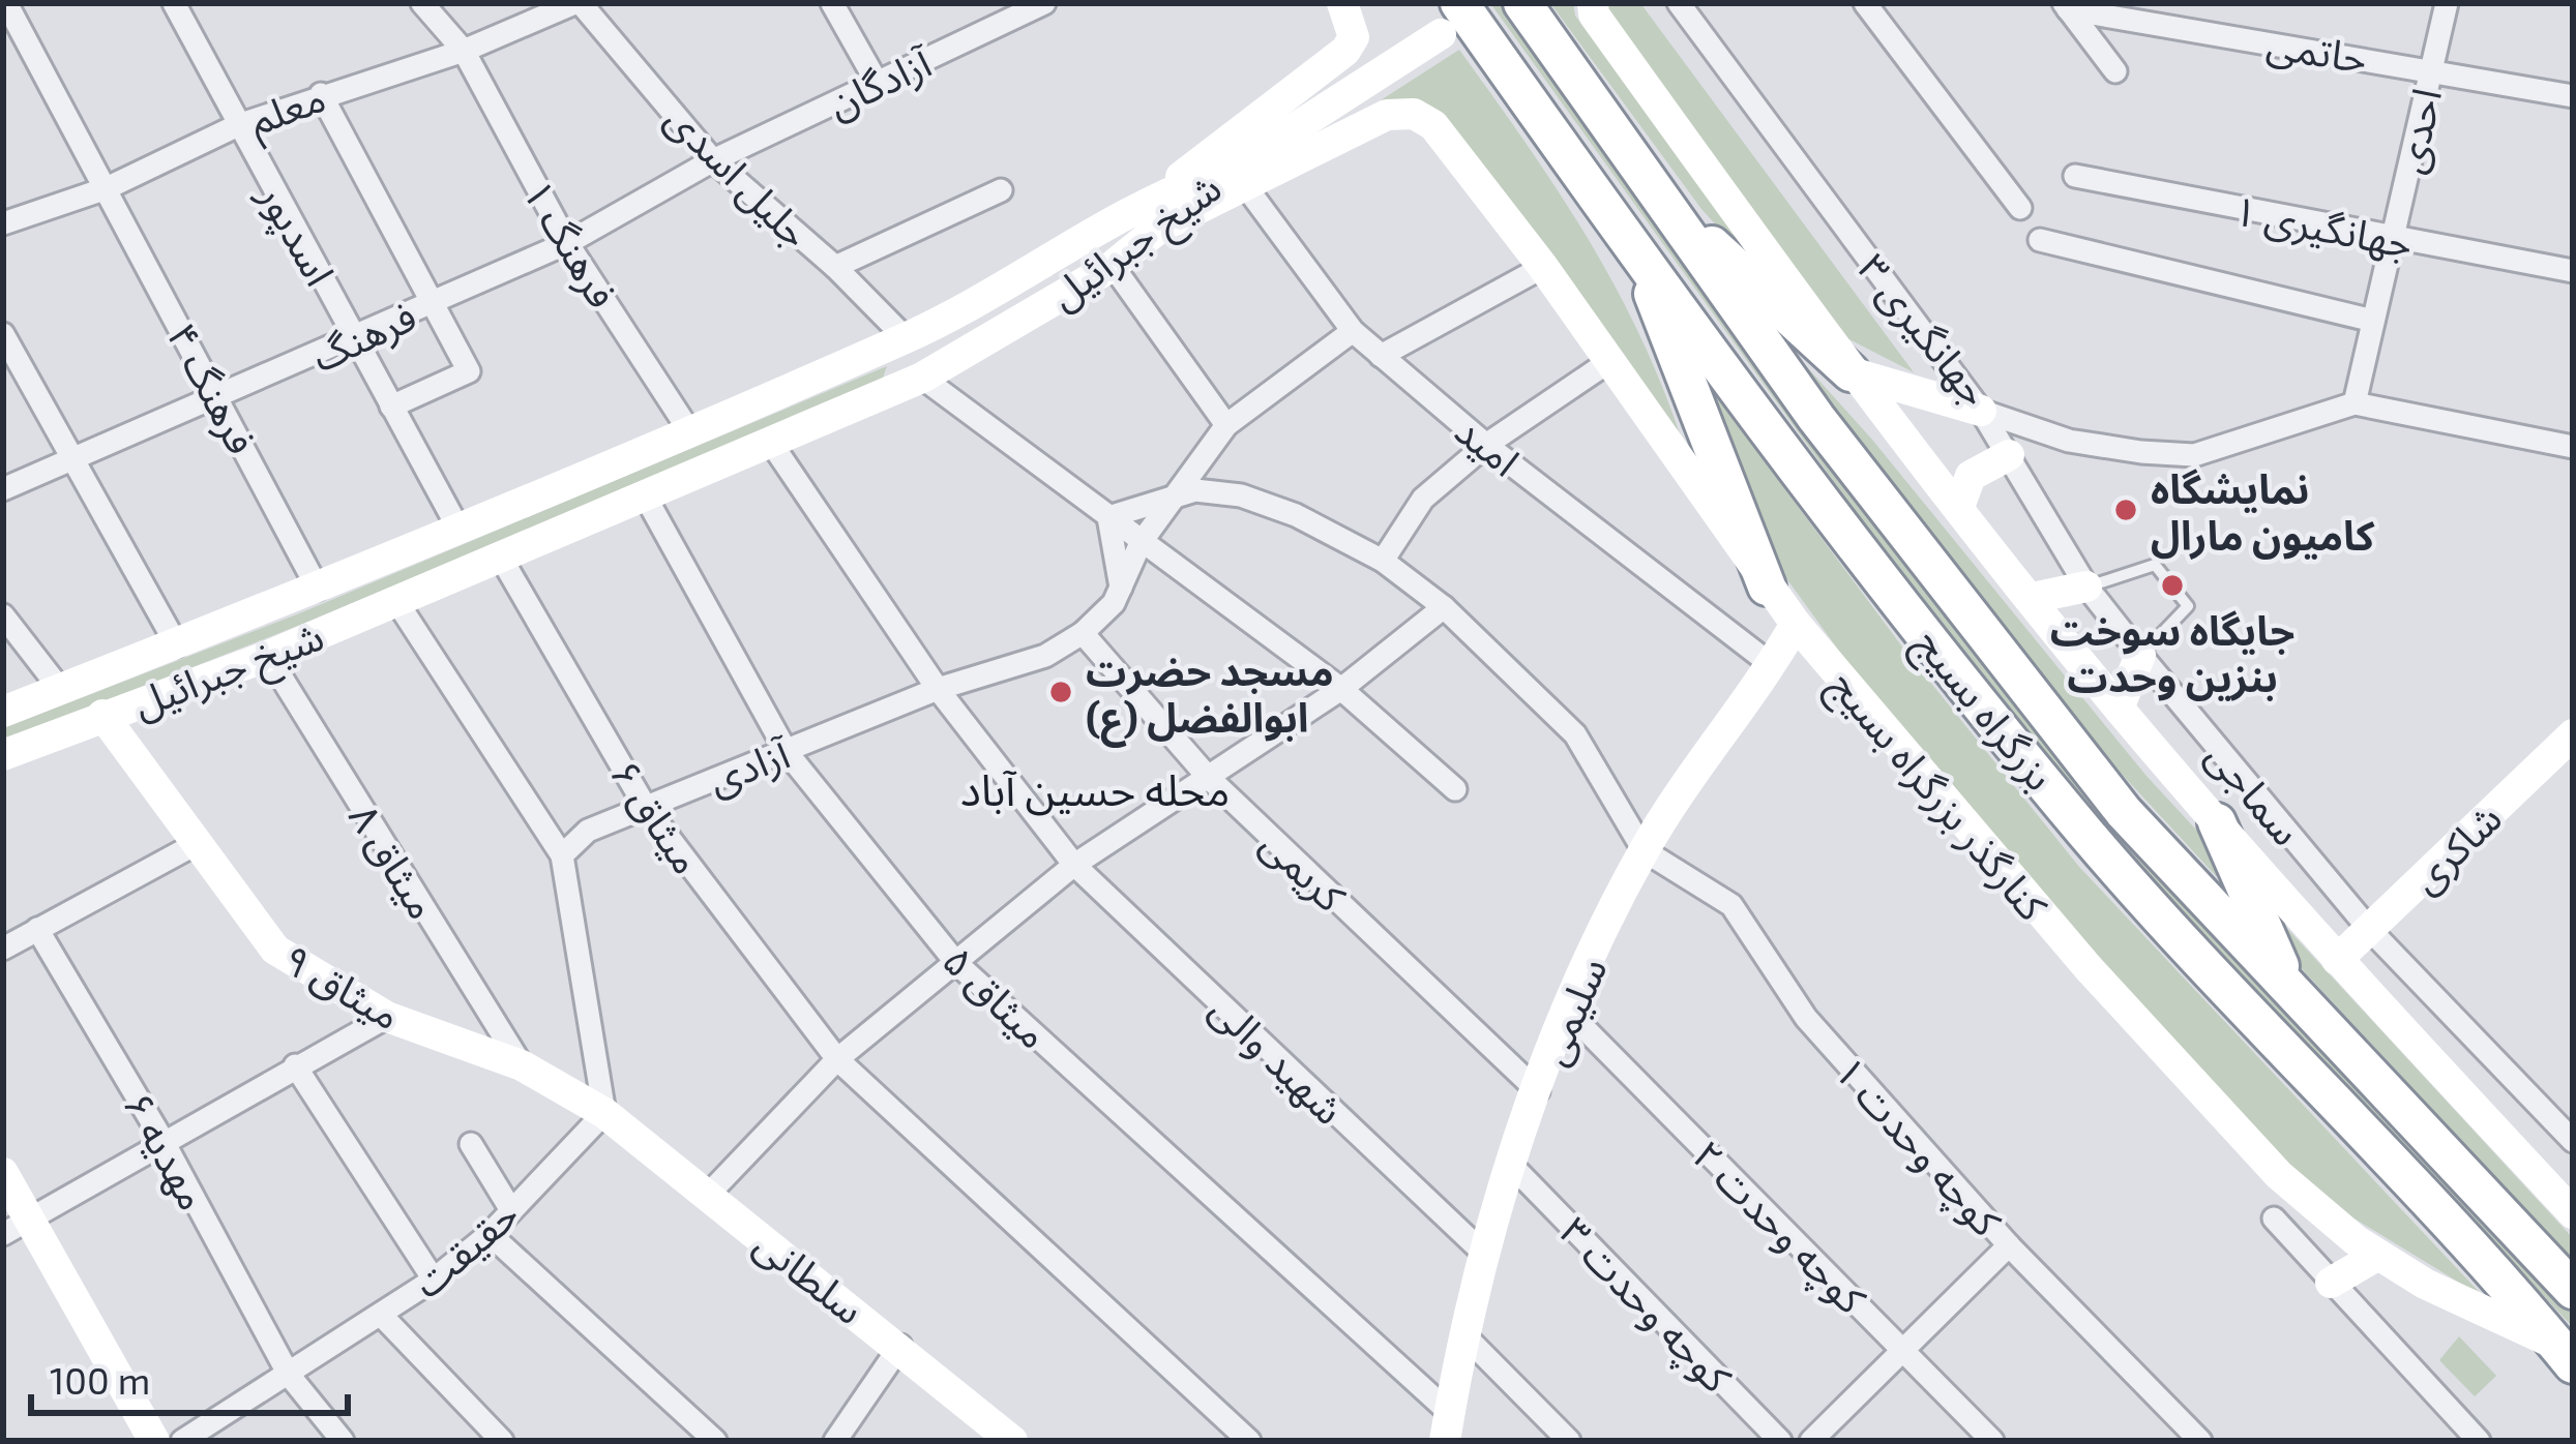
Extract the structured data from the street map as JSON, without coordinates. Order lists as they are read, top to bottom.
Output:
{
  "streets": {
    "highway": ["بزرگراه بسیج"],
    "street": [
      "حاتمی",
      "آزادگان",
      "معلم",
      "احدی",
      "جلیل اسدی",
      "جهانگیری ۱",
      "اسدپور",
      "شیخ جبرائیل",
      "فرهنگ ۱",
      "جهانگیری ۳",
      "فرهنگ",
      "فرهنگ ۴",
      "امید",
      "آزادی",
      "سماجی",
      "کنارگذر بزرگراه بسیج",
      "میثاق ۶",
      "شاکری",
      "میثاق ۸",
      "کریمی",
      "میثاق ۹",
      "میثاق ۵",
      "سلیمی",
      "شهید والی",
      "کوچه وحدت ۱",
      "مهدیه ۶",
      "کوچه وحدت ۲",
      "حقیقت",
      "سلطانی",
      "کوچه وحدت ۳"
    ]
  },
  "crossings": [
    ["حاتمی", "احدی"],
    ["آزادگان", "جلیل اسدی"],
    ["آزادگان", "فرهنگ"],
    ["معلم", "جلیل اسدی"],
    ["معلم", "اسدپور"],
    ["معلم", "فرهنگ ۱"],
    ["معلم", "فرهنگ ۴"],
    ["احدی", "جهانگیری ۱"],
    ["احدی", "جهانگیری ۳"],
    ["جلیل اسدی", "شیخ جبرائیل"],
    ["جلیل اسدی", "فرهنگ"],
    ["اسدپور", "شیخ جبرائیل"],
    ["اسدپور", "فرهنگ"],
    ["شیخ جبرائیل", "فرهنگ ۱"],
    ["شیخ جبرائیل", "فرهنگ ۴"],
    ["شیخ جبرائیل", "امید"],
    ["شیخ جبرائیل", "کنارگذر بزرگراه بسیج"],
    ["شیخ جبرائیل", "میثاق ۶"],
    ["شیخ جبرائیل", "میثاق ۸"],
    ["شیخ جبرائیل", "میثاق ۹"],
    ["شیخ جبرائیل", "میثاق ۵"],
    ["شیخ جبرائیل", "شهید والی"],
    ["فرهنگ ۱", "فرهنگ"],
    ["جهانگیری ۳", "سماجی"],
    ["فرهنگ", "فرهنگ ۴"],
    ["امید", "آزادی"],
    ["امید", "کنارگذر بزرگراه بسیج"],
    ["امید", "سلیمی"],
    ["بزرگراه بسیج", "کنارگذر بزرگراه بسیج"],
    ["آزادی", "میثاق ۶"],
    ["آزادی", "کریمی"],
    ["آزادی", "میثاق ۵"],
    ["آزادی", "شهید والی"],
    ["سماجی", "شاکری"],
    ["کنارگذر بزرگراه بسیج", "سلیمی"],
    ["میثاق ۸", "میثاق ۹"],
    ["کریمی", "سلیمی"],
    ["میثاق ۹", "حقیقت"],
    ["میثاق ۹", "سلطانی"],
    ["میثاق ۵", "سلیمی"],
    ["سلیمی", "شهید والی"],
    ["سلیمی", "کوچه وحدت ۱"],
    ["سلیمی", "کوچه وحدت ۲"],
    ["سلیمی", "کوچه وحدت ۳"],
    ["مهدیه ۶", "حقیقت"],
    ["حقیقت", "سلطانی"]
  ],
  "districts": ["محله حسین آباد"],
  "places": ["نمایشگاه کامیون مارال", "جایگاه سوخت بنزین وحدت", "مسجد حضرت ابوالفضل (ع)"],
  "scale_bar": "100 m"
}
